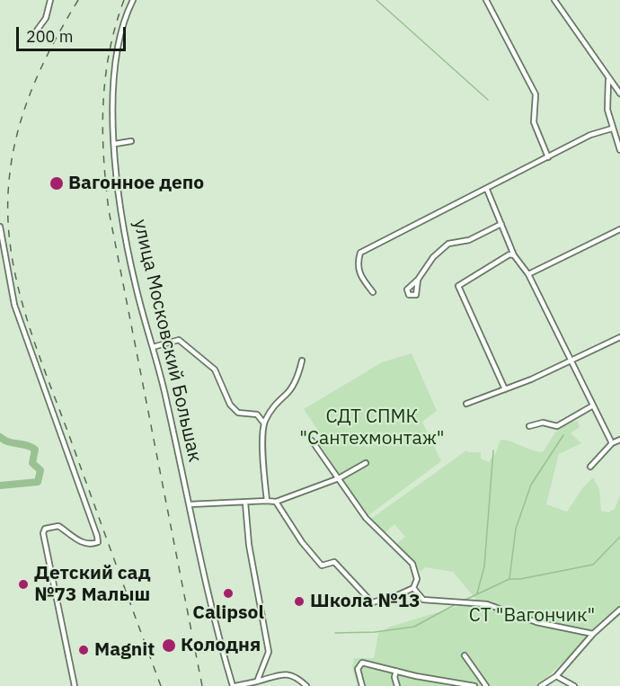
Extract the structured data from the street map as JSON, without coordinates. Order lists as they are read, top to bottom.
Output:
{
  "streets": {
    "street": ["улица Московский Большак"]
  },
  "parks": ["СДТ СПМК \"Сантехмонтаж\"", "СТ \"Вагончик\""],
  "places": [
    "Вагонное депо",
    "Детский сад №73 Малыш",
    "Сalipsol",
    "Школа №13",
    "Колодня",
    "Magnit"
  ],
  "scale_bar": "200 m"
}
